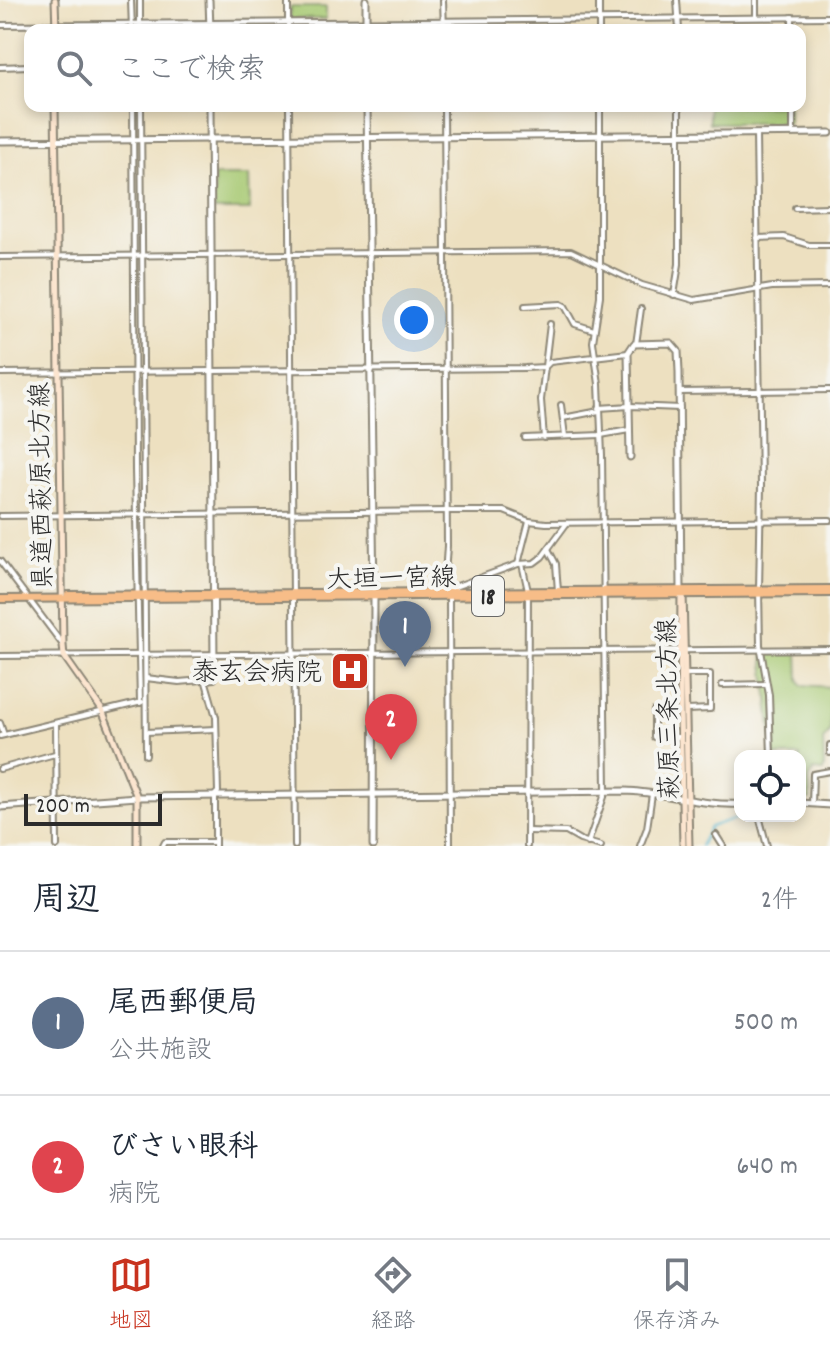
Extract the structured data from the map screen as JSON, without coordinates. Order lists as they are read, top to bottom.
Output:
{
  "streets": {
    "main road": [
      "県道西萩原北方線",
      "大垣一宮線",
      "18",
      "萩原三条北方線"
    ]
  },
  "crossings": [
    ["県道西萩原北方線", "大垣一宮線"],
    ["大垣一宮線", "萩原三条北方線"]
  ],
  "places": {
    "hospital": ["泰玄会病院"]
  },
  "scale_bar": "200 m",
  "page": {
    "search": "ここで検索",
    "pins": ["1", "2"],
    "scale": "200 m",
    "heading": ["周辺", "2件"],
    "list": [
      {
        "mark": "1",
        "name": "尾西郵便局",
        "note": "公共施設",
        "value": "500 m"
      },
      {
        "mark": "2",
        "name": "びさい眼科",
        "note": "病院",
        "value": "640 m"
      }
    ],
    "nav": ["地図", "経路", "保存済み"]
  }
}
